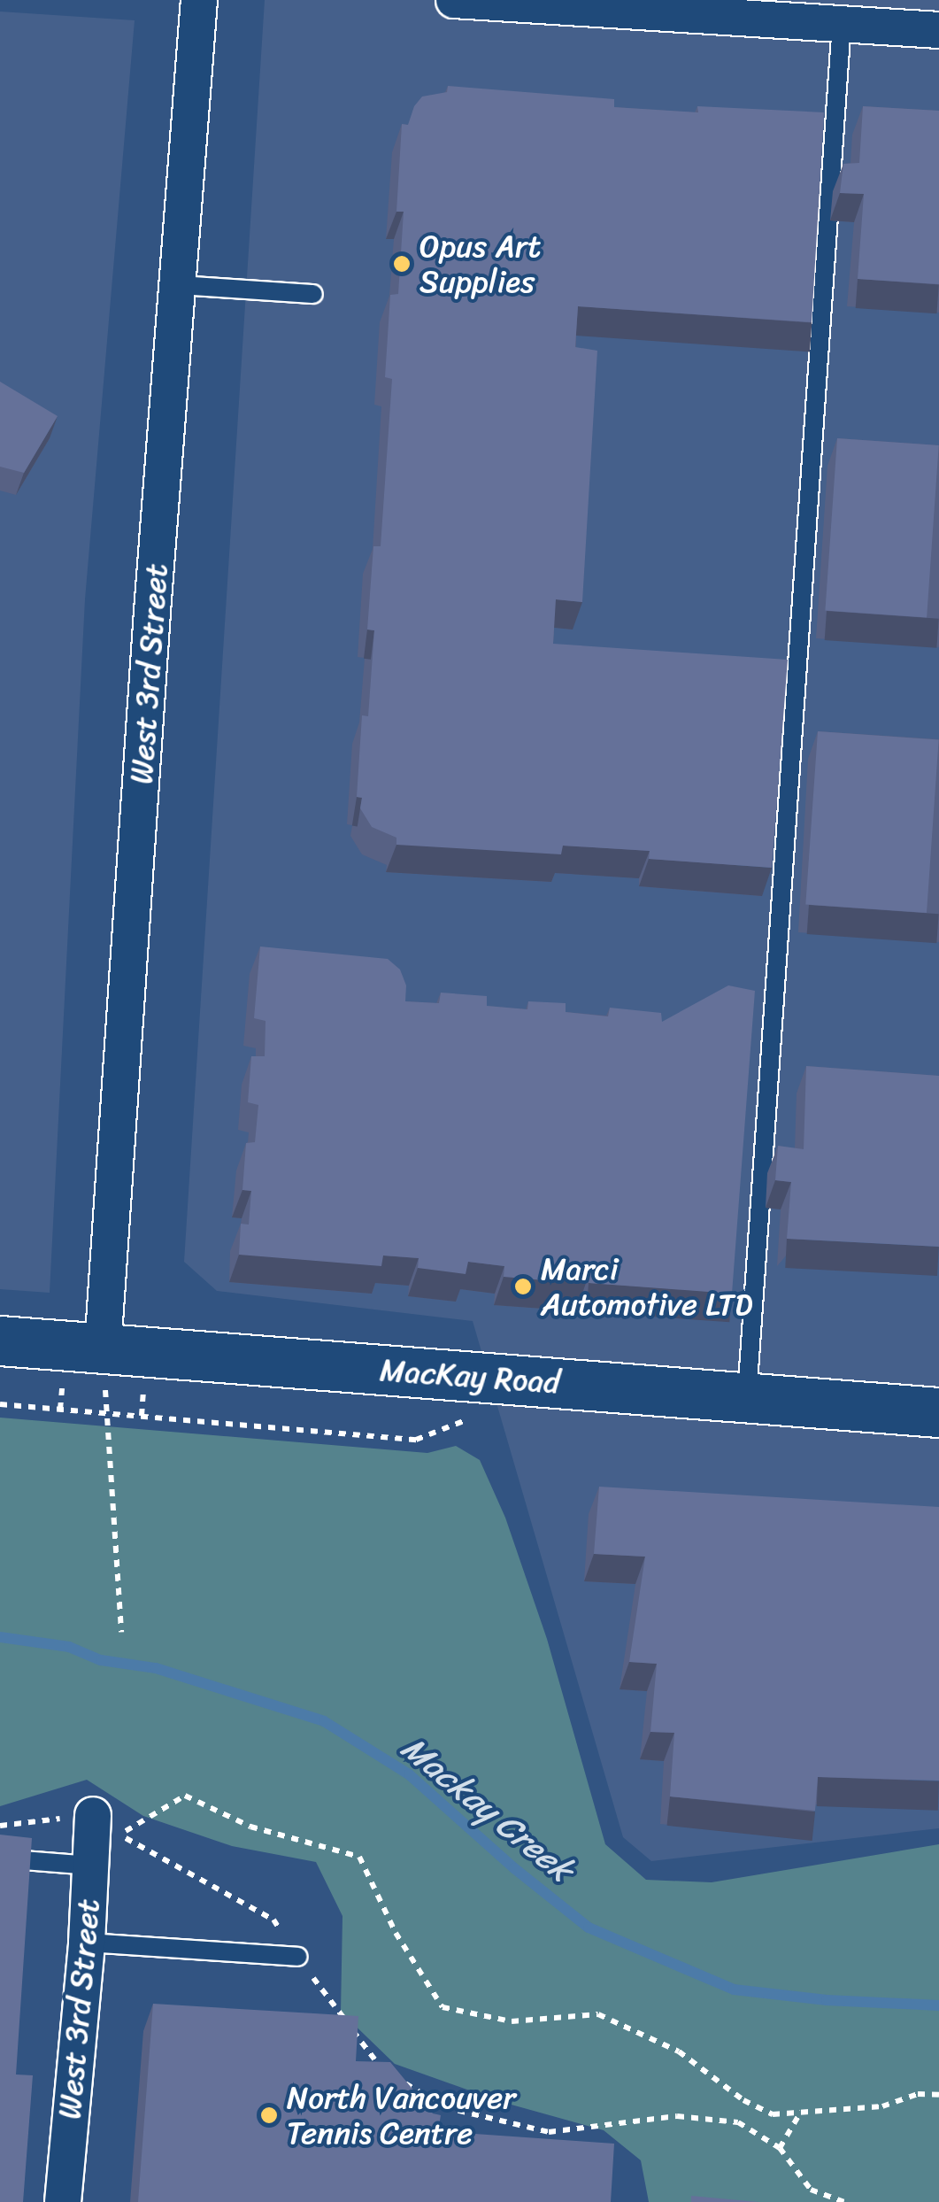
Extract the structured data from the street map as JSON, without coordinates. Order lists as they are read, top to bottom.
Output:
{
  "streets": {
    "street": ["West 3rd Street", "MacKay Road"]
  },
  "crossings": [
    ["West 3rd Street", "MacKay Road"]
  ],
  "water": ["Mackay Creek"],
  "places": ["Opus Art Supplies", "Marci Automotive LTD", "North Vancouver Tennis Centre"]
}
